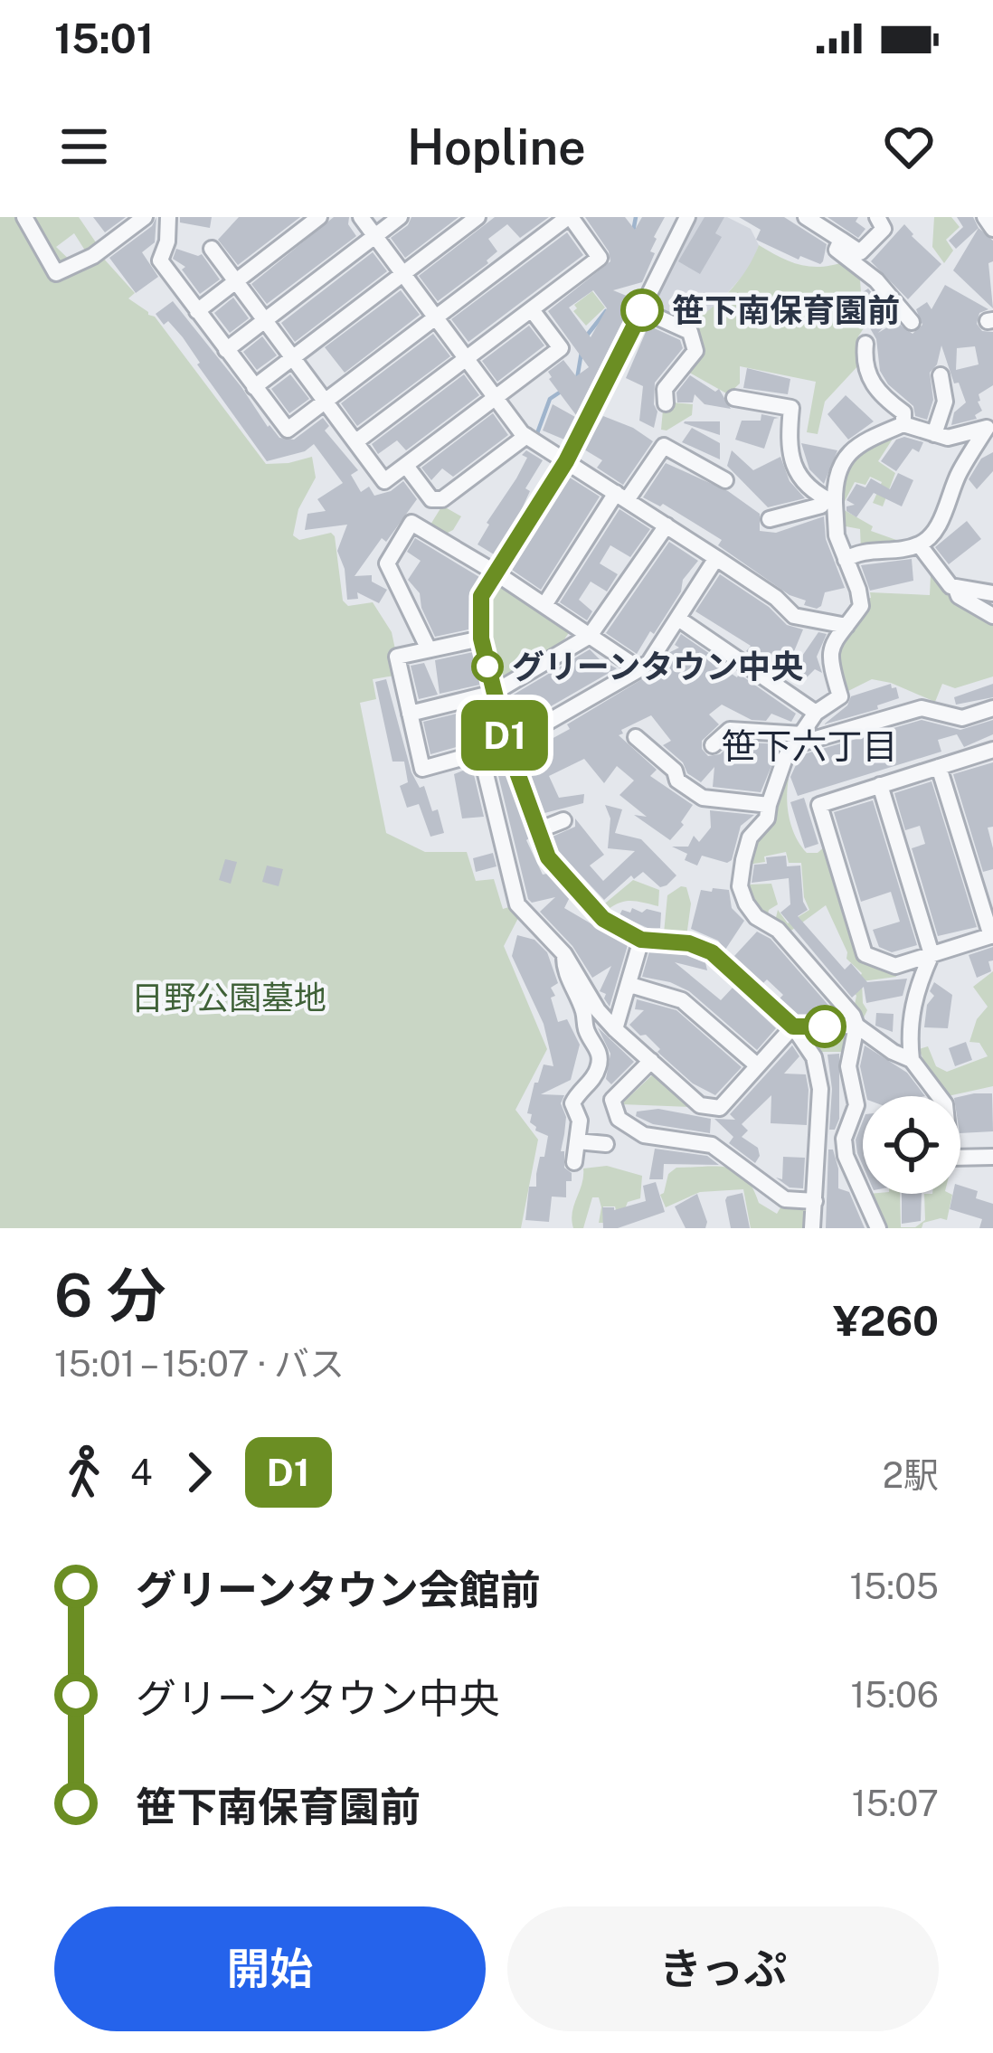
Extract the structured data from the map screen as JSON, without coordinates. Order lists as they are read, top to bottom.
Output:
{
  "districts": ["笹下六丁目"],
  "parks": ["日野公園墓地"],
  "places": ["笹下南保育園前", "グリーンタウン中央"],
  "lines": ["bus line D1"],
  "page": {
    "status": "15:01",
    "header": "Hopline",
    "on_map": "D1",
    "heading": ["6 分", "15:01 – 15:07 · バス", "¥260"],
    "legs": ["4", "D1", "2駅"],
    "list": [
      {
        "name": "グリーンタウン会館前",
        "value": "15:05"
      },
      {
        "name": "グリーンタウン中央",
        "value": "15:06"
      },
      {
        "name": "笹下南保育園前",
        "value": "15:07"
      }
    ],
    "buttons": ["開始", "きっぷ"]
  }
}
